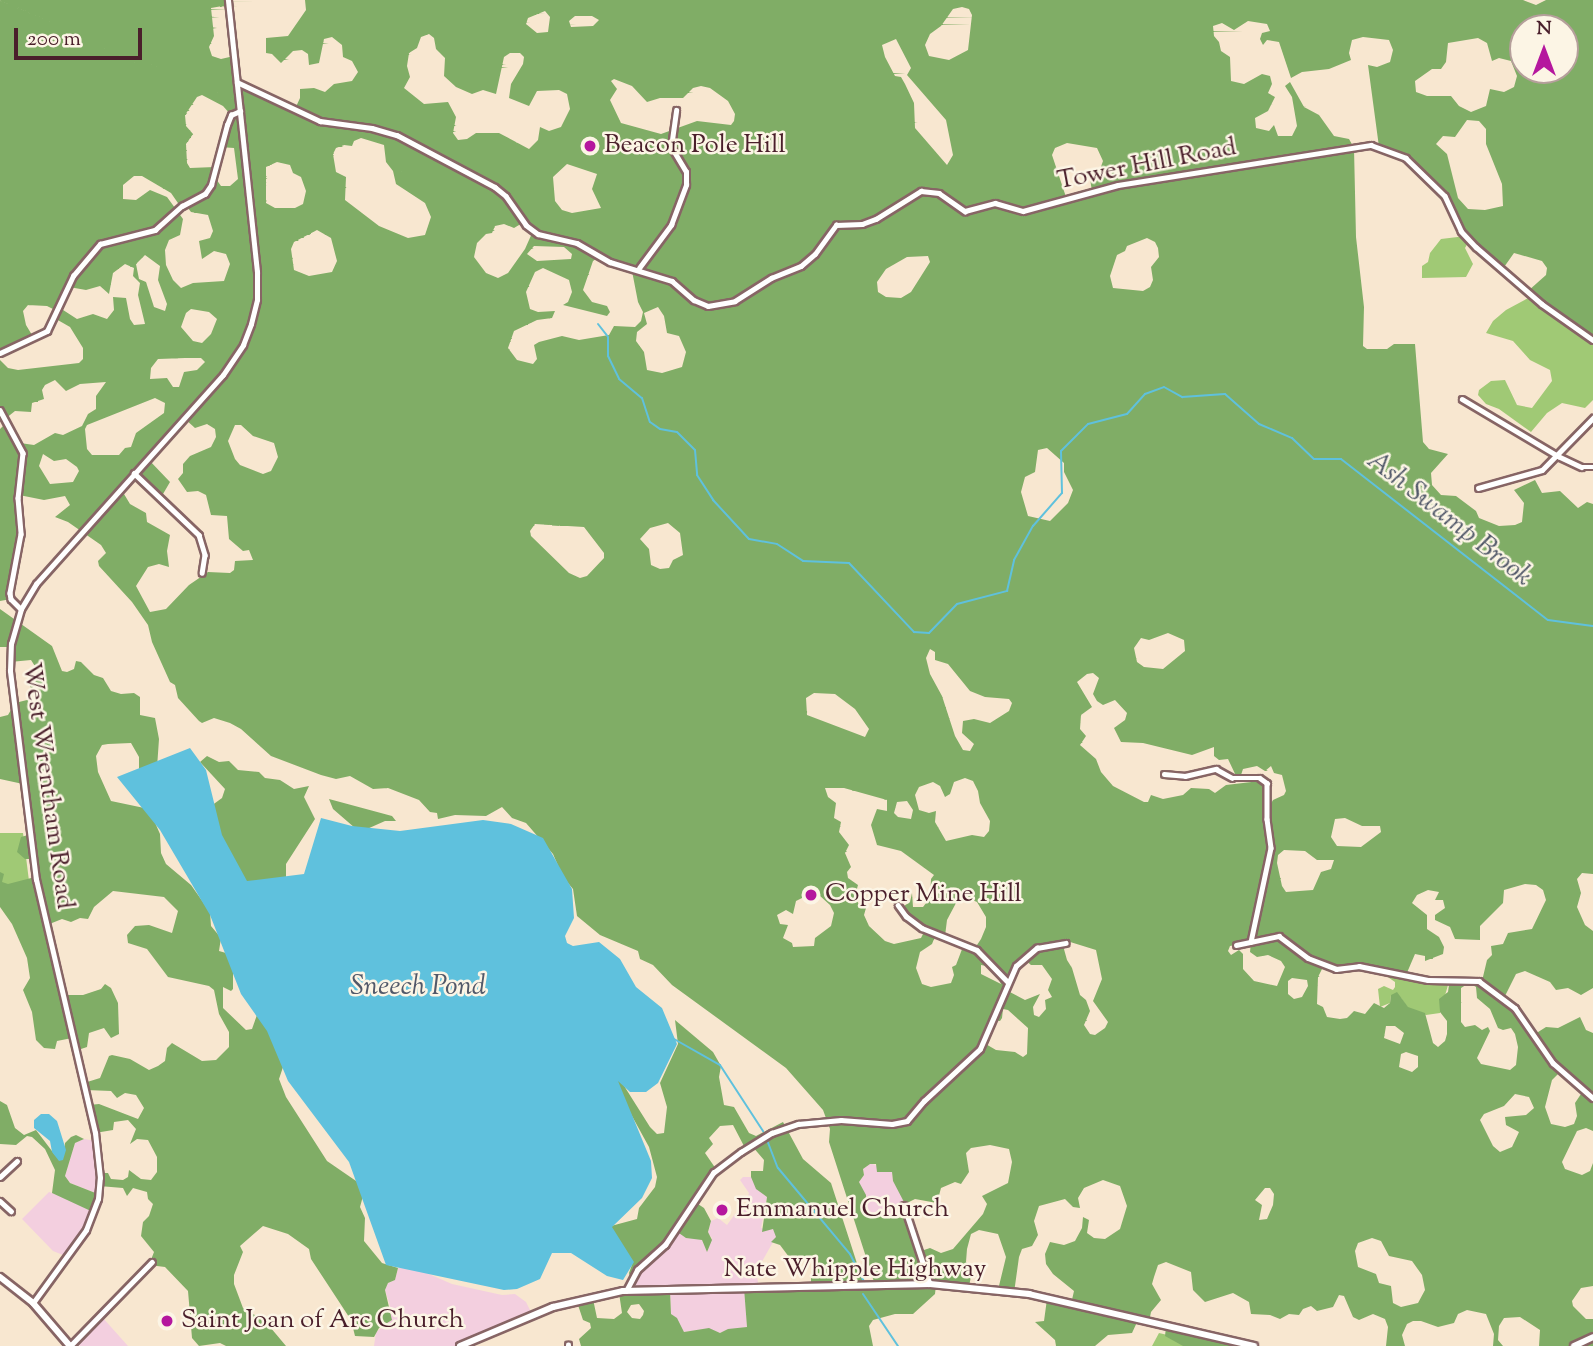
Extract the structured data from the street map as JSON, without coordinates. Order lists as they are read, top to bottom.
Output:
{
  "streets": {
    "main road": ["Nate Whipple Highway"],
    "street": ["Tower Hill Road", "West Wrentham Road"]
  },
  "crossings": [
    ["Tower Hill Road", "West Wrentham Road"]
  ],
  "water": ["Ash Swamp Brook", "Sneech Pond"],
  "places": [
    "Beacon Pole Hill",
    "Copper Mine Hill",
    "Emmanuel Church",
    "Saint Joan of Arc Church"
  ],
  "scale_bar": "200 m",
  "north": "top"
}
